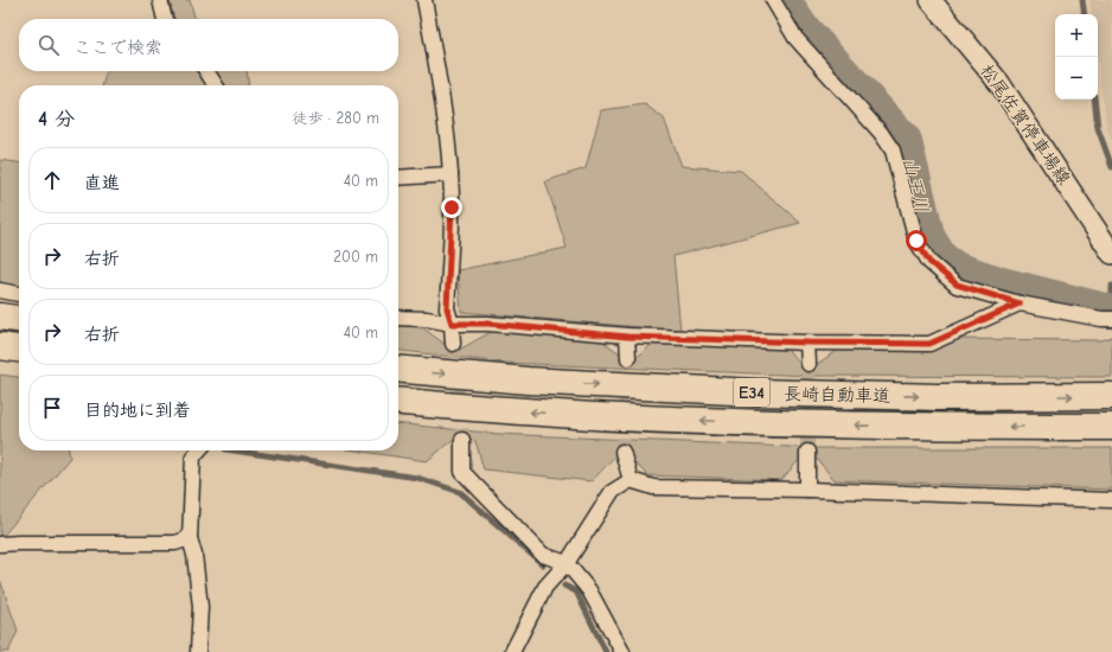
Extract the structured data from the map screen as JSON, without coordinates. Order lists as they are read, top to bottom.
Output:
{
  "streets": {
    "highway": ["E34", "長崎自動車道"],
    "main road": ["松尾佐賀停車場線"]
  },
  "water": ["山王川"],
  "page": {
    "map_buttons": ["+", "−"],
    "search": "ここで検索",
    "heading": ["4 分", "徒歩 · 280 m"],
    "list": [
      ["直進", "40 m"],
      ["右折", "200 m"],
      ["右折", "40 m"],
      "目的地に到着"
    ]
  }
}
